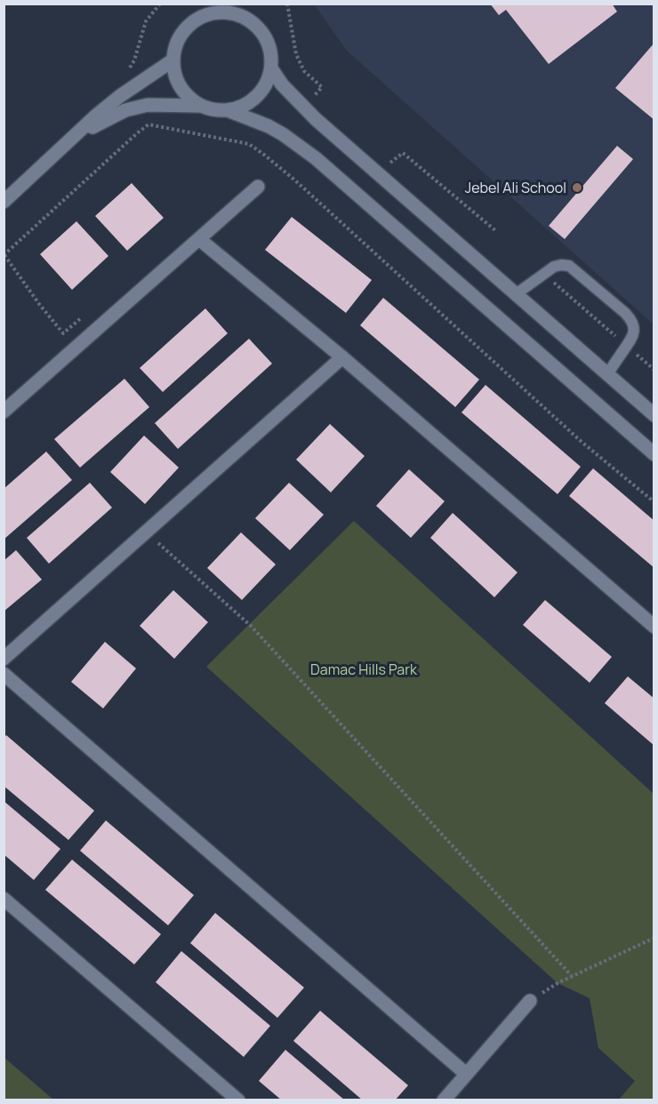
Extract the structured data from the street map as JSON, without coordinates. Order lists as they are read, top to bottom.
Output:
{
  "parks": ["Damac Hills Park"],
  "places": ["Jebel Ali School"]
}
